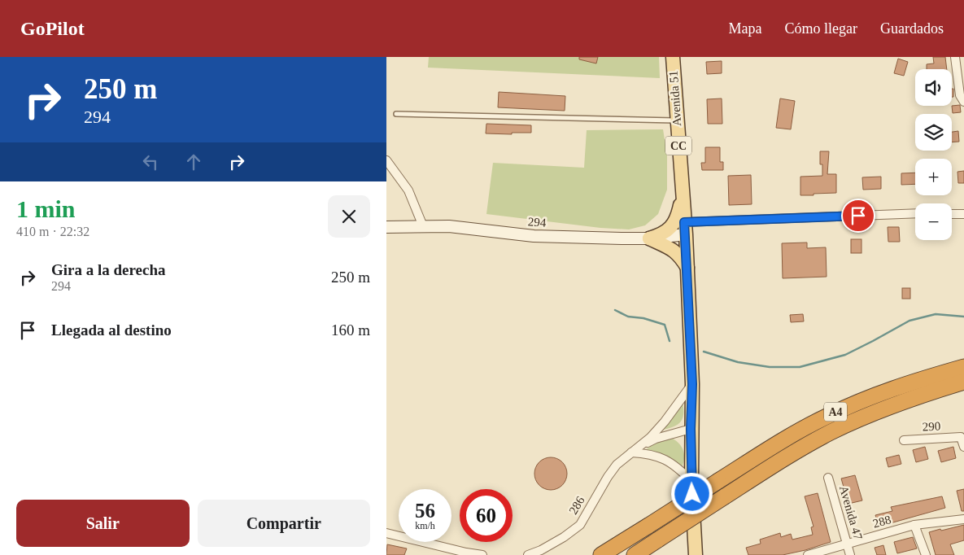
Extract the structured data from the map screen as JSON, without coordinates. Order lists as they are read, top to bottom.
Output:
{
  "streets": {
    "highway": ["A4"],
    "main road": ["Avenida 51", "CC", "294"],
    "street": [
      "290",
      "286",
      "Avenida 47",
      "288"
    ]
  },
  "crossings": [
    ["Avenida 51", "294"],
    ["Avenida 47", "288"]
  ],
  "page": {
    "header": "GoPilot",
    "nav": ["Mapa", "Cómo llegar", "Guardados"],
    "turn": ["250 m", "294"],
    "map_buttons": ["+", "−"],
    "heading": ["1 min", "410 m · 22:32"],
    "list": [
      {
        "name": "Gira a la derecha",
        "note": "294",
        "value": "250 m"
      },
      {
        "name": "Llegada al destino",
        "value": "160 m"
      }
    ],
    "speed": "56 km/h",
    "limit": "60",
    "buttons": ["Salir", "Compartir"]
  }
}
